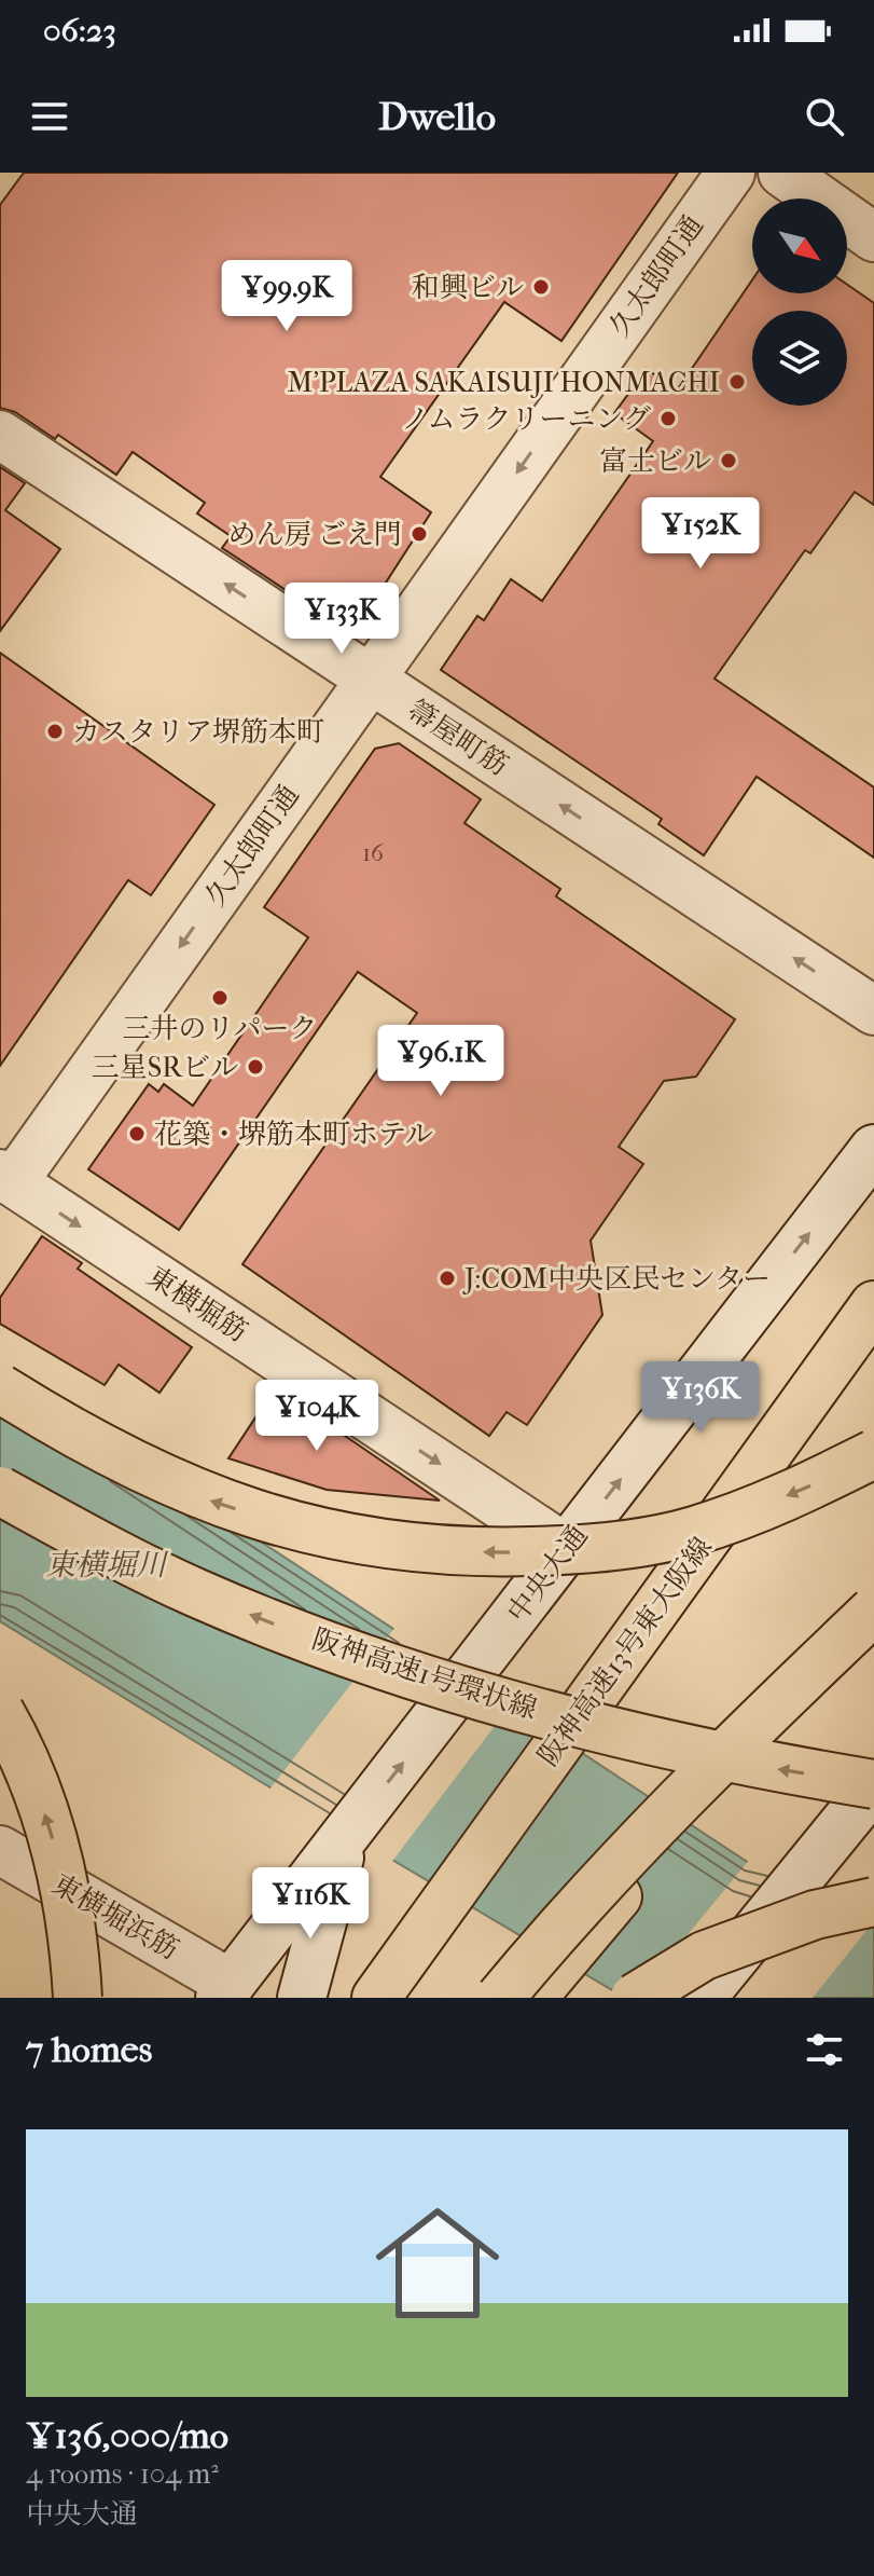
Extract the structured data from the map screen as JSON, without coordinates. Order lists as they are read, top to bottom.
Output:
{
  "streets": {
    "main road": ["阪神高速13号東大阪線", "阪神高速1号環状線"],
    "street": [
      "久太郎町通",
      "箒屋町筋",
      "東横堀筋",
      "中央大通",
      "東横堀浜筋"
    ]
  },
  "crossings": [
    ["久太郎町通", "箒屋町筋"],
    ["久太郎町通", "東横堀筋"],
    ["東横堀筋", "中央大通"],
    ["中央大通", "東横堀浜筋"]
  ],
  "one_way": ["久太郎町通", "箒屋町筋", "東横堀筋"],
  "water": ["東横堀川"],
  "places": [
    "和興ビル",
    "M’PLAZA SAKAISUJI HONMACHI",
    "ノムラクリーニング",
    "富士ビル",
    "めん房 ごえ門",
    "カスタリア堺筋本町",
    "三井のリパーク",
    "三星SRビル",
    "花築・堺筋本町ホテル",
    "J:COM中央区民センター"
  ],
  "house_numbers": ["16"],
  "north": "bottom right",
  "page": {
    "status": "06:23",
    "header": "Dwello",
    "price": [
      "¥99.9K",
      "¥152K",
      "¥133K",
      "¥96.1K",
      "¥136K",
      "¥104K",
      "¥116K"
    ],
    "heading": "7 homes",
    "list": [
      {
        "name": "¥136,000/mo",
        "note": "4 rooms · 104 m² · 中央大通"
      }
    ]
  }
}
